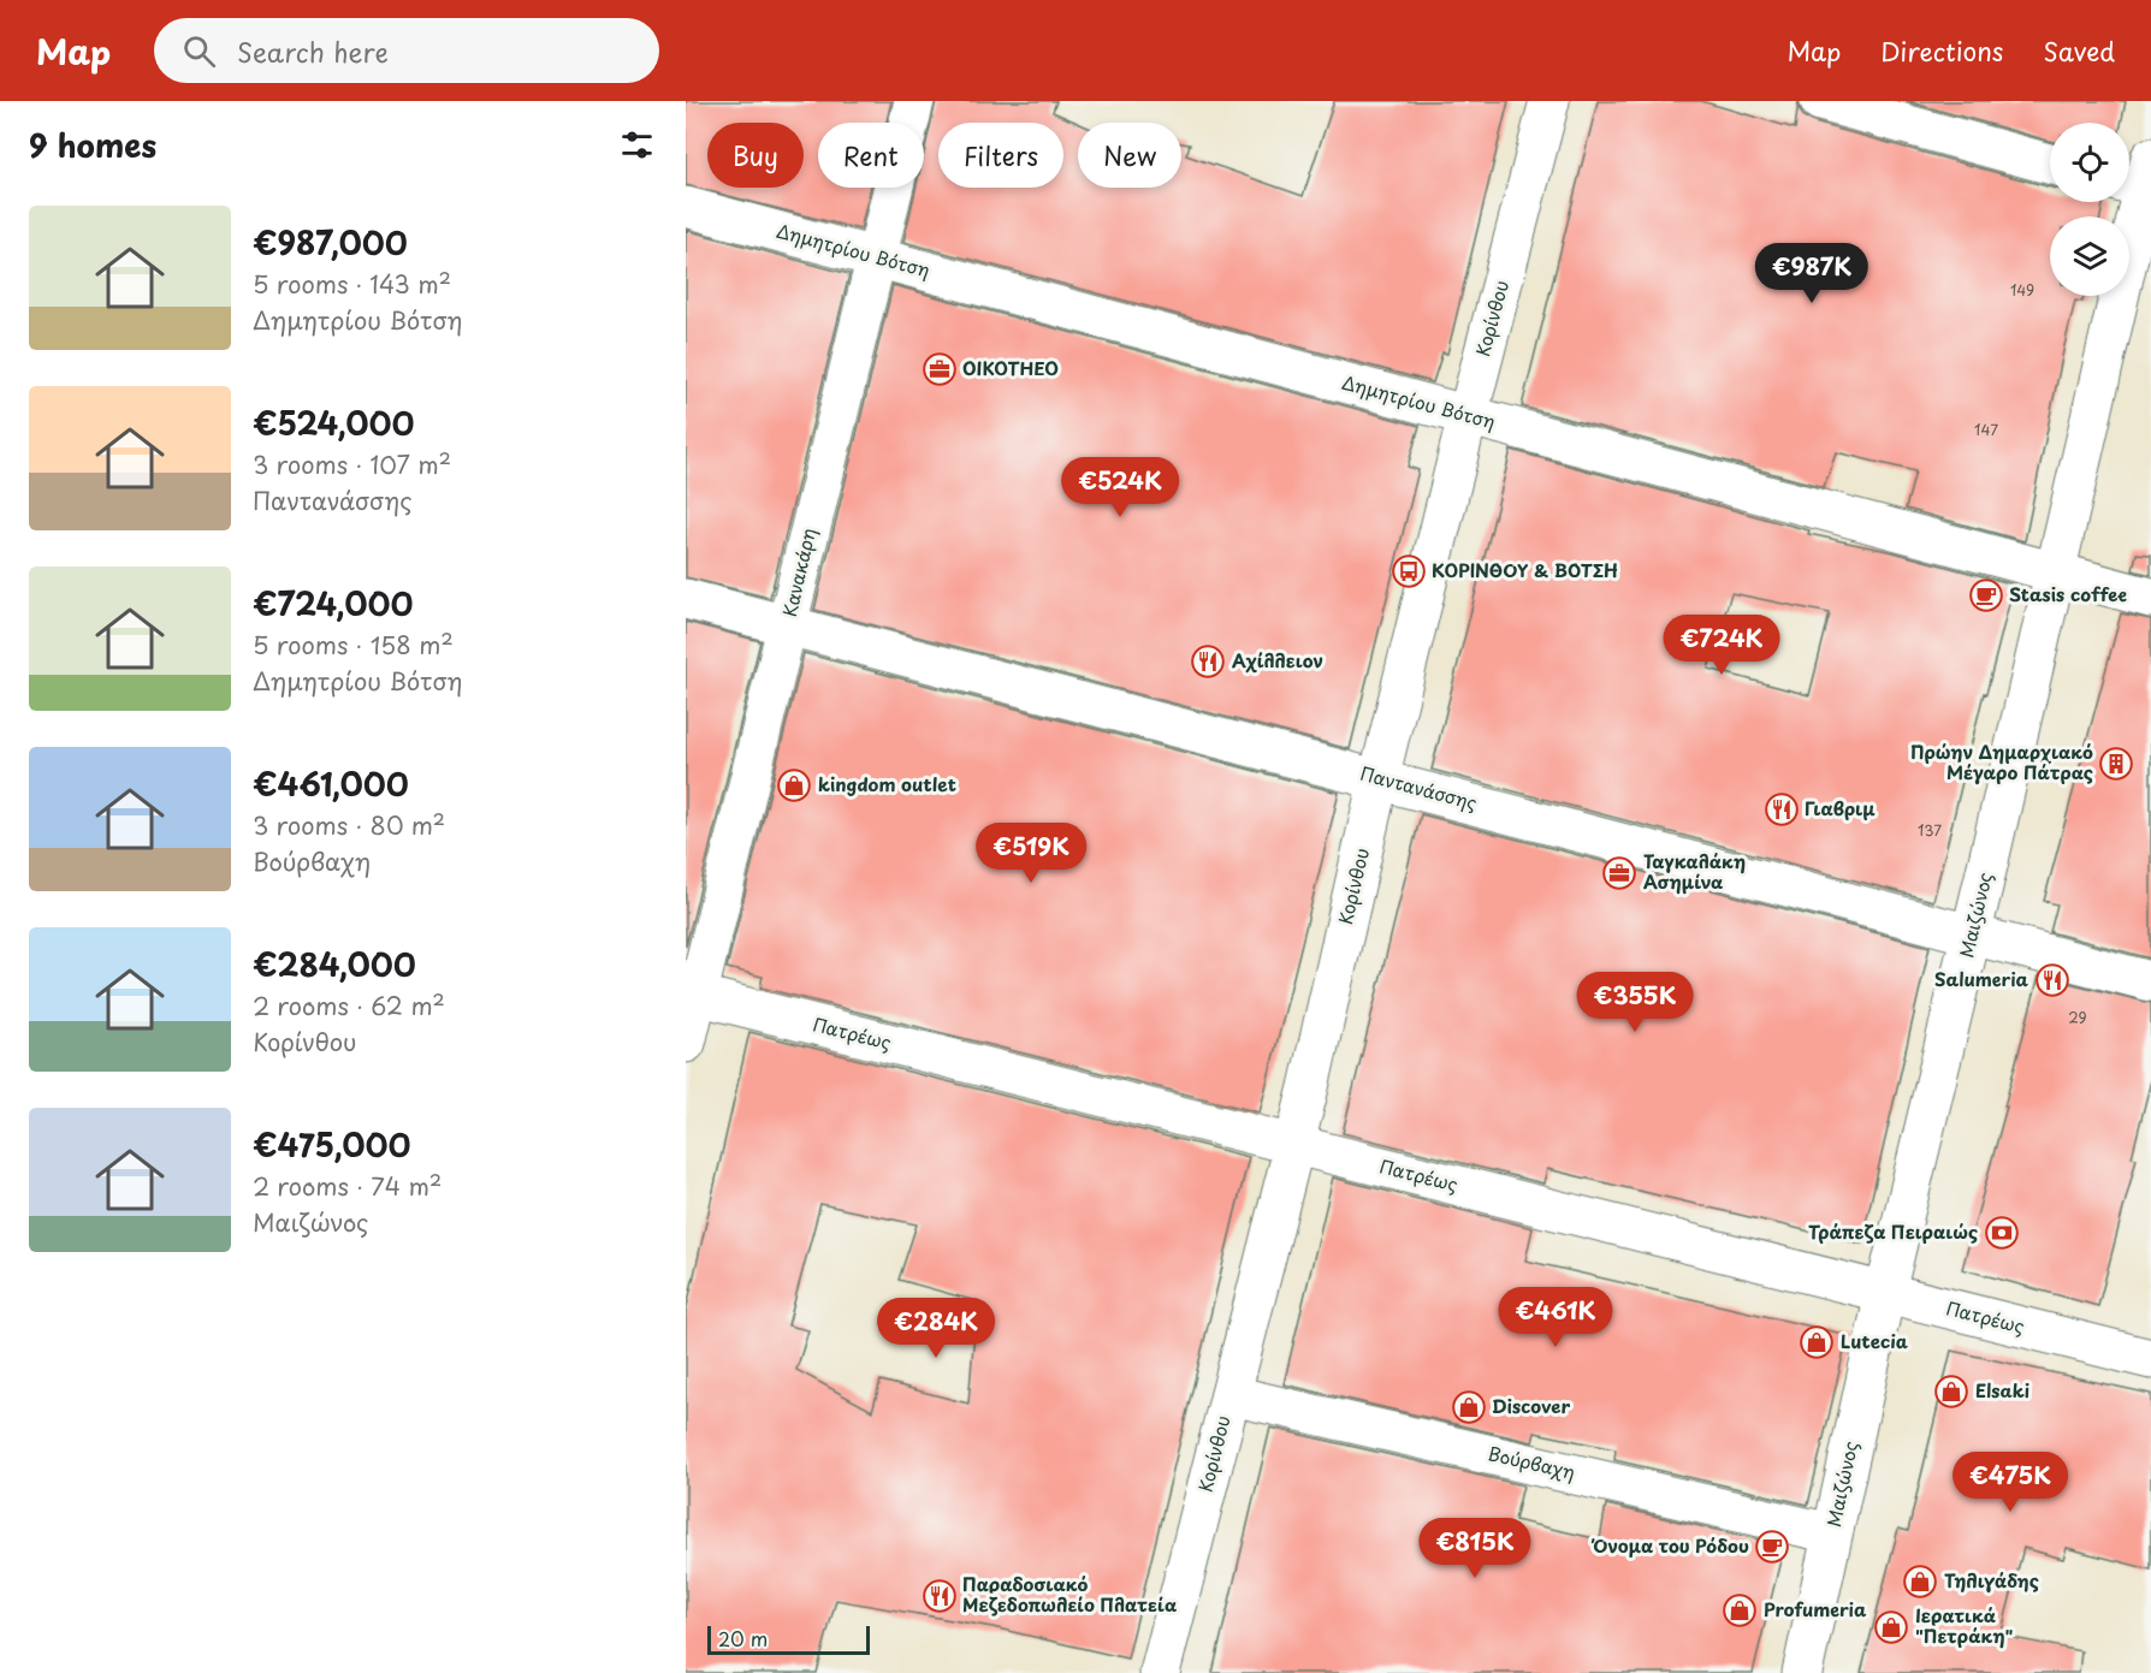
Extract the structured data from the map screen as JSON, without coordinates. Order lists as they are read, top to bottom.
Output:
{
  "streets": {
    "street": [
      "Δημητρίου Βότση",
      "Κορίνθου",
      "Κανακάρη",
      "Παντανάσσης",
      "Μαιζώνος",
      "Πατρέως",
      "Βούρβαχη"
    ]
  },
  "crossings": [
    ["Δημητρίου Βότση", "Κορίνθου"],
    ["Δημητρίου Βότση", "Κανακάρη"],
    ["Δημητρίου Βότση", "Μαιζώνος"],
    ["Κορίνθου", "Παντανάσσης"],
    ["Κορίνθου", "Πατρέως"],
    ["Κορίνθου", "Βούρβαχη"],
    ["Κανακάρη", "Παντανάσσης"],
    ["Κανακάρη", "Πατρέως"],
    ["Παντανάσσης", "Μαιζώνος"],
    ["Μαιζώνος", "Πατρέως"],
    ["Μαιζώνος", "Βούρβαχη"]
  ],
  "places": {
    "office": ["OIKOTHEO", "Ταγκαλάκη Ασημίνα"],
    "bus stop": ["ΚΟΡΙΝΘΟΥ & ΒΟΤΣΗ"],
    "cafe": ["Stasis coffee", "Όνομα του Ρόδου"],
    "restaurant": [
      "Αχίλλειον",
      "Γιαβριμ",
      "Salumeria",
      "Παραδοσιακό Μεζεδοπωλείο Πλατεία"
    ],
    "building": ["Πρώην Δημαρχιακό Μέγαρο Πάτρας"],
    "shop": [
      "kingdom outlet",
      "Lutecia",
      "Elsaki",
      "Discover",
      "Τηλιγάδης",
      "Profumeria",
      "Ιερατικά \"Πετράκη\""
    ],
    "bank": ["Τράπεζα Πειραιώς"]
  },
  "house_numbers": [
    "149",
    "147",
    "137",
    "29"
  ],
  "scale_bar": "20 m",
  "page": {
    "header": "Map",
    "search": "Search here",
    "nav": ["Map", "Directions", "Saved"],
    "heading": "9 homes",
    "chip": [
      "Buy",
      "Rent",
      "Filters",
      "New"
    ],
    "list": [
      {
        "name": "€987,000",
        "note": "5 rooms · 143 m² · Δημητρίου Βότση"
      },
      {
        "name": "€524,000",
        "note": "3 rooms · 107 m² · Παντανάσσης"
      },
      {
        "name": "€724,000",
        "note": "5 rooms · 158 m² · Δημητρίου Βότση"
      },
      {
        "name": "€461,000",
        "note": "3 rooms · 80 m² · Βούρβαχη"
      },
      {
        "name": "€284,000",
        "note": "2 rooms · 62 m² · Κορίνθου"
      },
      {
        "name": "€475,000",
        "note": "2 rooms · 74 m² · Μαιζώνος"
      }
    ],
    "price": [
      "€987K",
      "€524K",
      "€724K",
      "€519K",
      "€355K",
      "€461K",
      "€284K",
      "€475K",
      "€815K"
    ],
    "scale": "20 m"
  }
}
